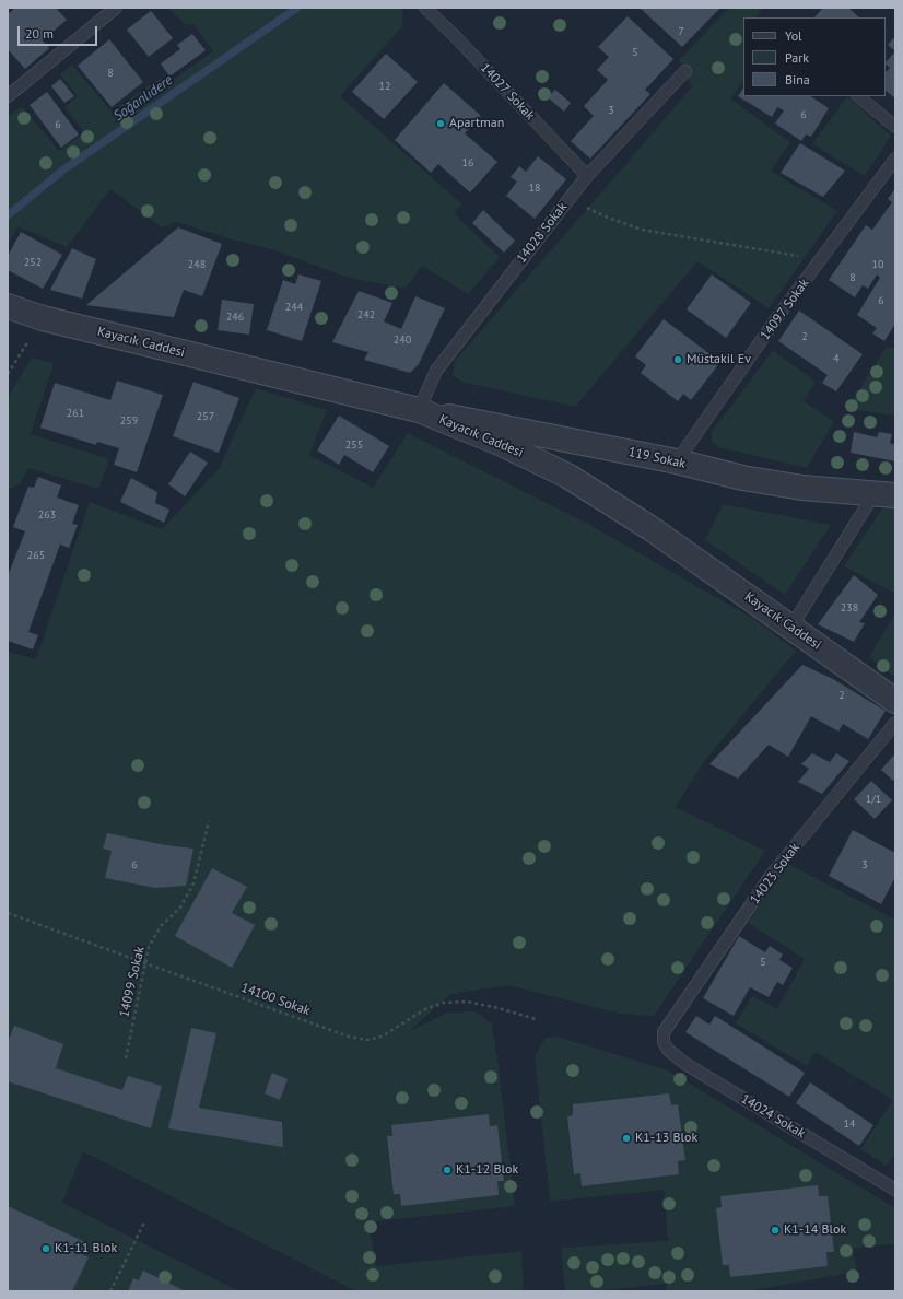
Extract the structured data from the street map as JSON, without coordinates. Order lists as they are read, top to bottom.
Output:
{
  "streets": {
    "street": ["Kayacık Caddesi", "119 Sokak"],
    "lane": [
      "14027 Sokak",
      "14028 Sokak",
      "14097 Sokak",
      "14023 Sokak",
      "14024 Sokak"
    ],
    "path": ["14099 Sokak", "14100 Sokak"]
  },
  "crossings": [
    ["14027 Sokak", "14028 Sokak"],
    ["14028 Sokak", "Kayacık Caddesi"],
    ["14028 Sokak", "119 Sokak"],
    ["14097 Sokak", "119 Sokak"],
    ["Kayacık Caddesi", "119 Sokak"],
    ["14023 Sokak", "14024 Sokak"],
    ["14099 Sokak", "14100 Sokak"]
  ],
  "water": ["Soğanlıdere"],
  "places": [
    "Apartman",
    "Müstakil Ev",
    "K1-13 Blok",
    "K1-12 Blok",
    "K1-14 Blok",
    "K1-11 Blok"
  ],
  "house_numbers": [
    "7",
    "5",
    "8",
    "12",
    "3",
    "6",
    "6",
    "16",
    "18",
    "252",
    "248",
    "10",
    "8",
    "6",
    "244",
    "242",
    "246",
    "2",
    "240",
    "4",
    "261",
    "257",
    "259",
    "255",
    "263",
    "265",
    "238",
    "2",
    "1/1",
    "6",
    "3",
    "5",
    "14"
  ],
  "legend": ["Yol", "Park", "Bina"],
  "scale_bar": "20 m"
}
